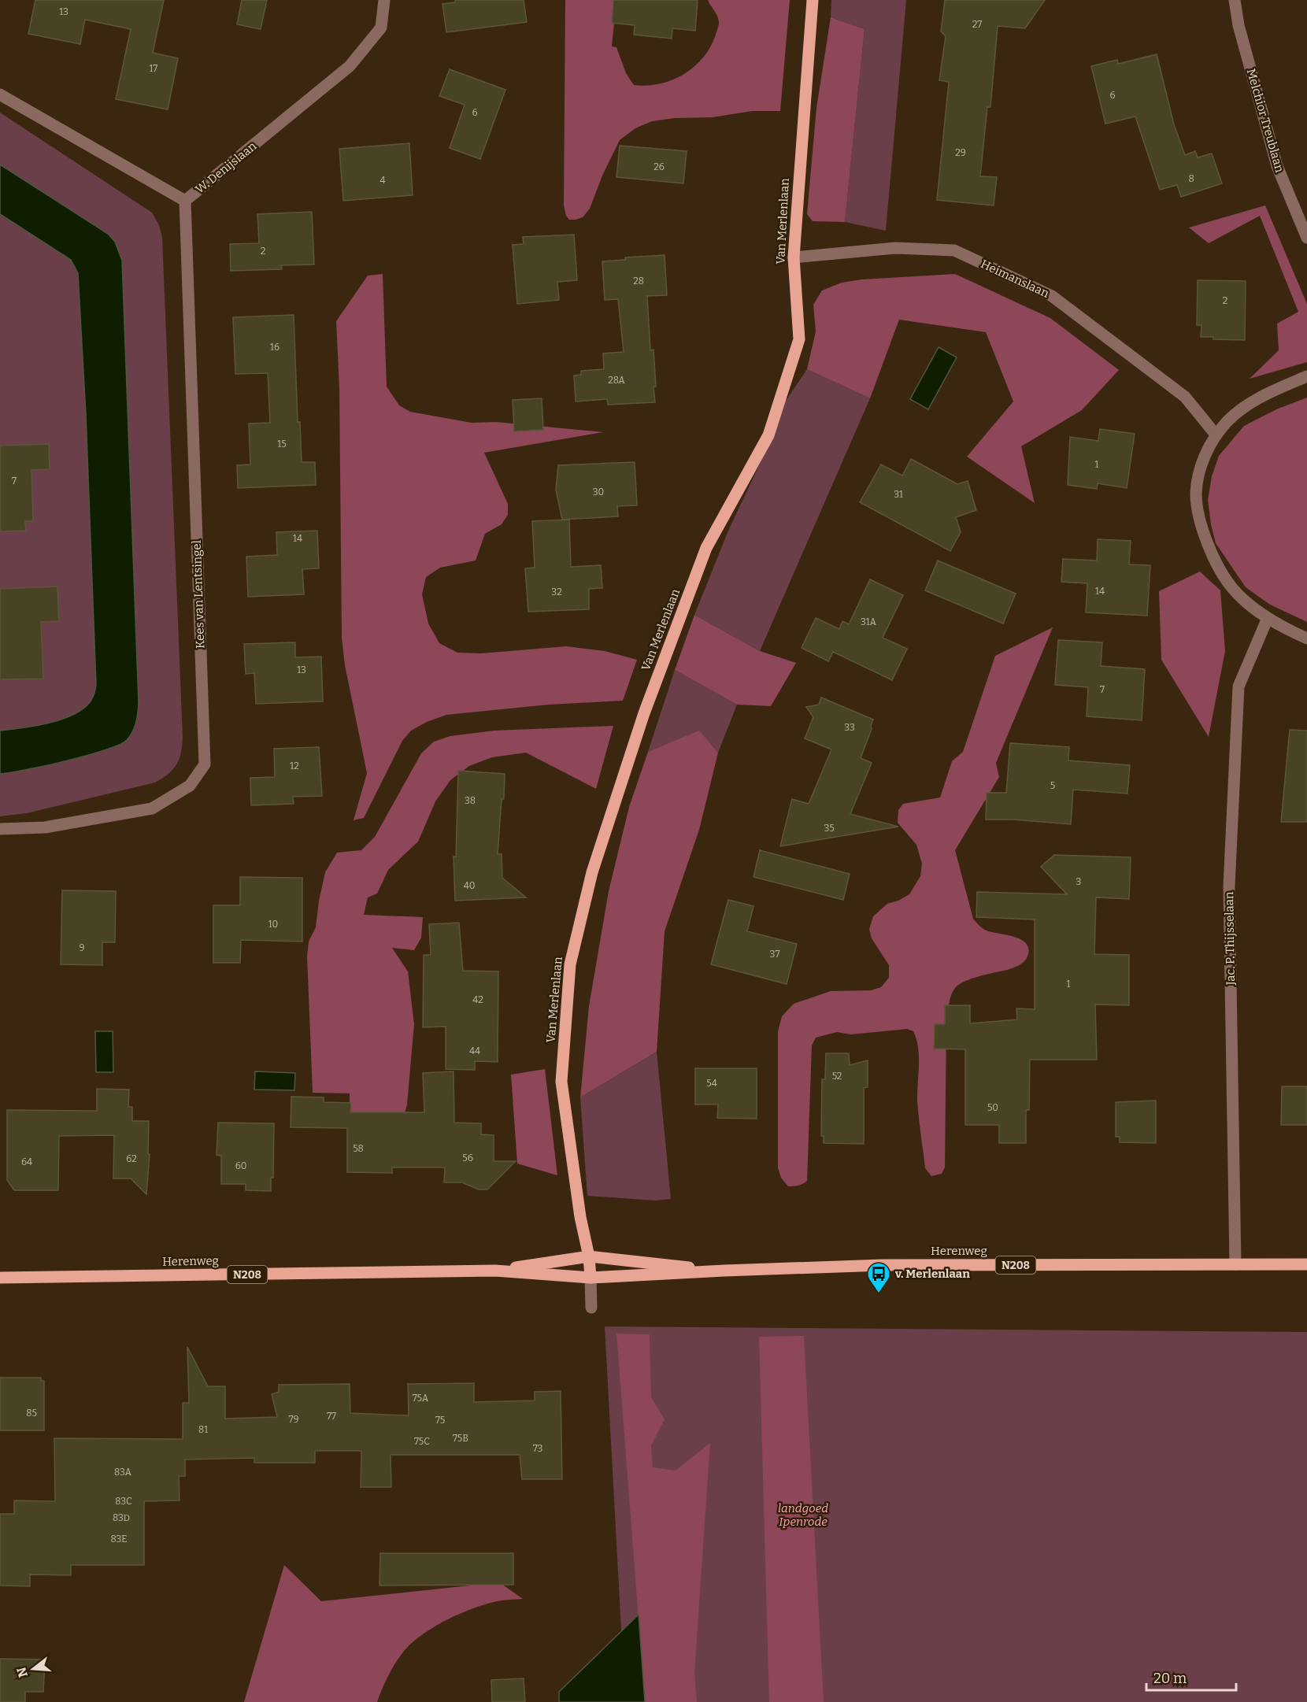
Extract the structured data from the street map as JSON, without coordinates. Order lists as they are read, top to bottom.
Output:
{
  "streets": {
    "main road": ["Van Merlenlaan", "Herenweg", "N208"],
    "street": [
      "Melchior Treublaan",
      "W. Denijslaan",
      "Heimanslaan",
      "Kees van Lentsingel",
      "Jac. P. Thijsselaan"
    ]
  },
  "crossings": [
    ["W. Denijslaan", "Kees van Lentsingel"],
    ["Van Merlenlaan", "Heimanslaan"],
    ["Van Merlenlaan", "Herenweg"],
    ["Jac. P. Thijsselaan", "Herenweg"]
  ],
  "parks": ["landgoed Ipenrode"],
  "places": {
    "bus stop": ["v. Merlenlaan"]
  },
  "house_numbers": [
    "13",
    "27",
    "17",
    "6",
    "6",
    "29",
    "26",
    "8",
    "4",
    "2",
    "28",
    "2",
    "16",
    "28A",
    "15",
    "1",
    "7",
    "30",
    "31",
    "14",
    "14",
    "32",
    "31A",
    "13",
    "7",
    "33",
    "12",
    "5",
    "38",
    "35",
    "3",
    "40",
    "10",
    "9",
    "37",
    "1",
    "42",
    "44",
    "52",
    "54",
    "50",
    "58",
    "56",
    "62",
    "64",
    "60",
    "75A",
    "85",
    "77",
    "79",
    "75",
    "81",
    "75B",
    "75C",
    "73",
    "83A",
    "83C",
    "83D",
    "83E"
  ],
  "scale_bar": "20 m",
  "north": "left"
}
